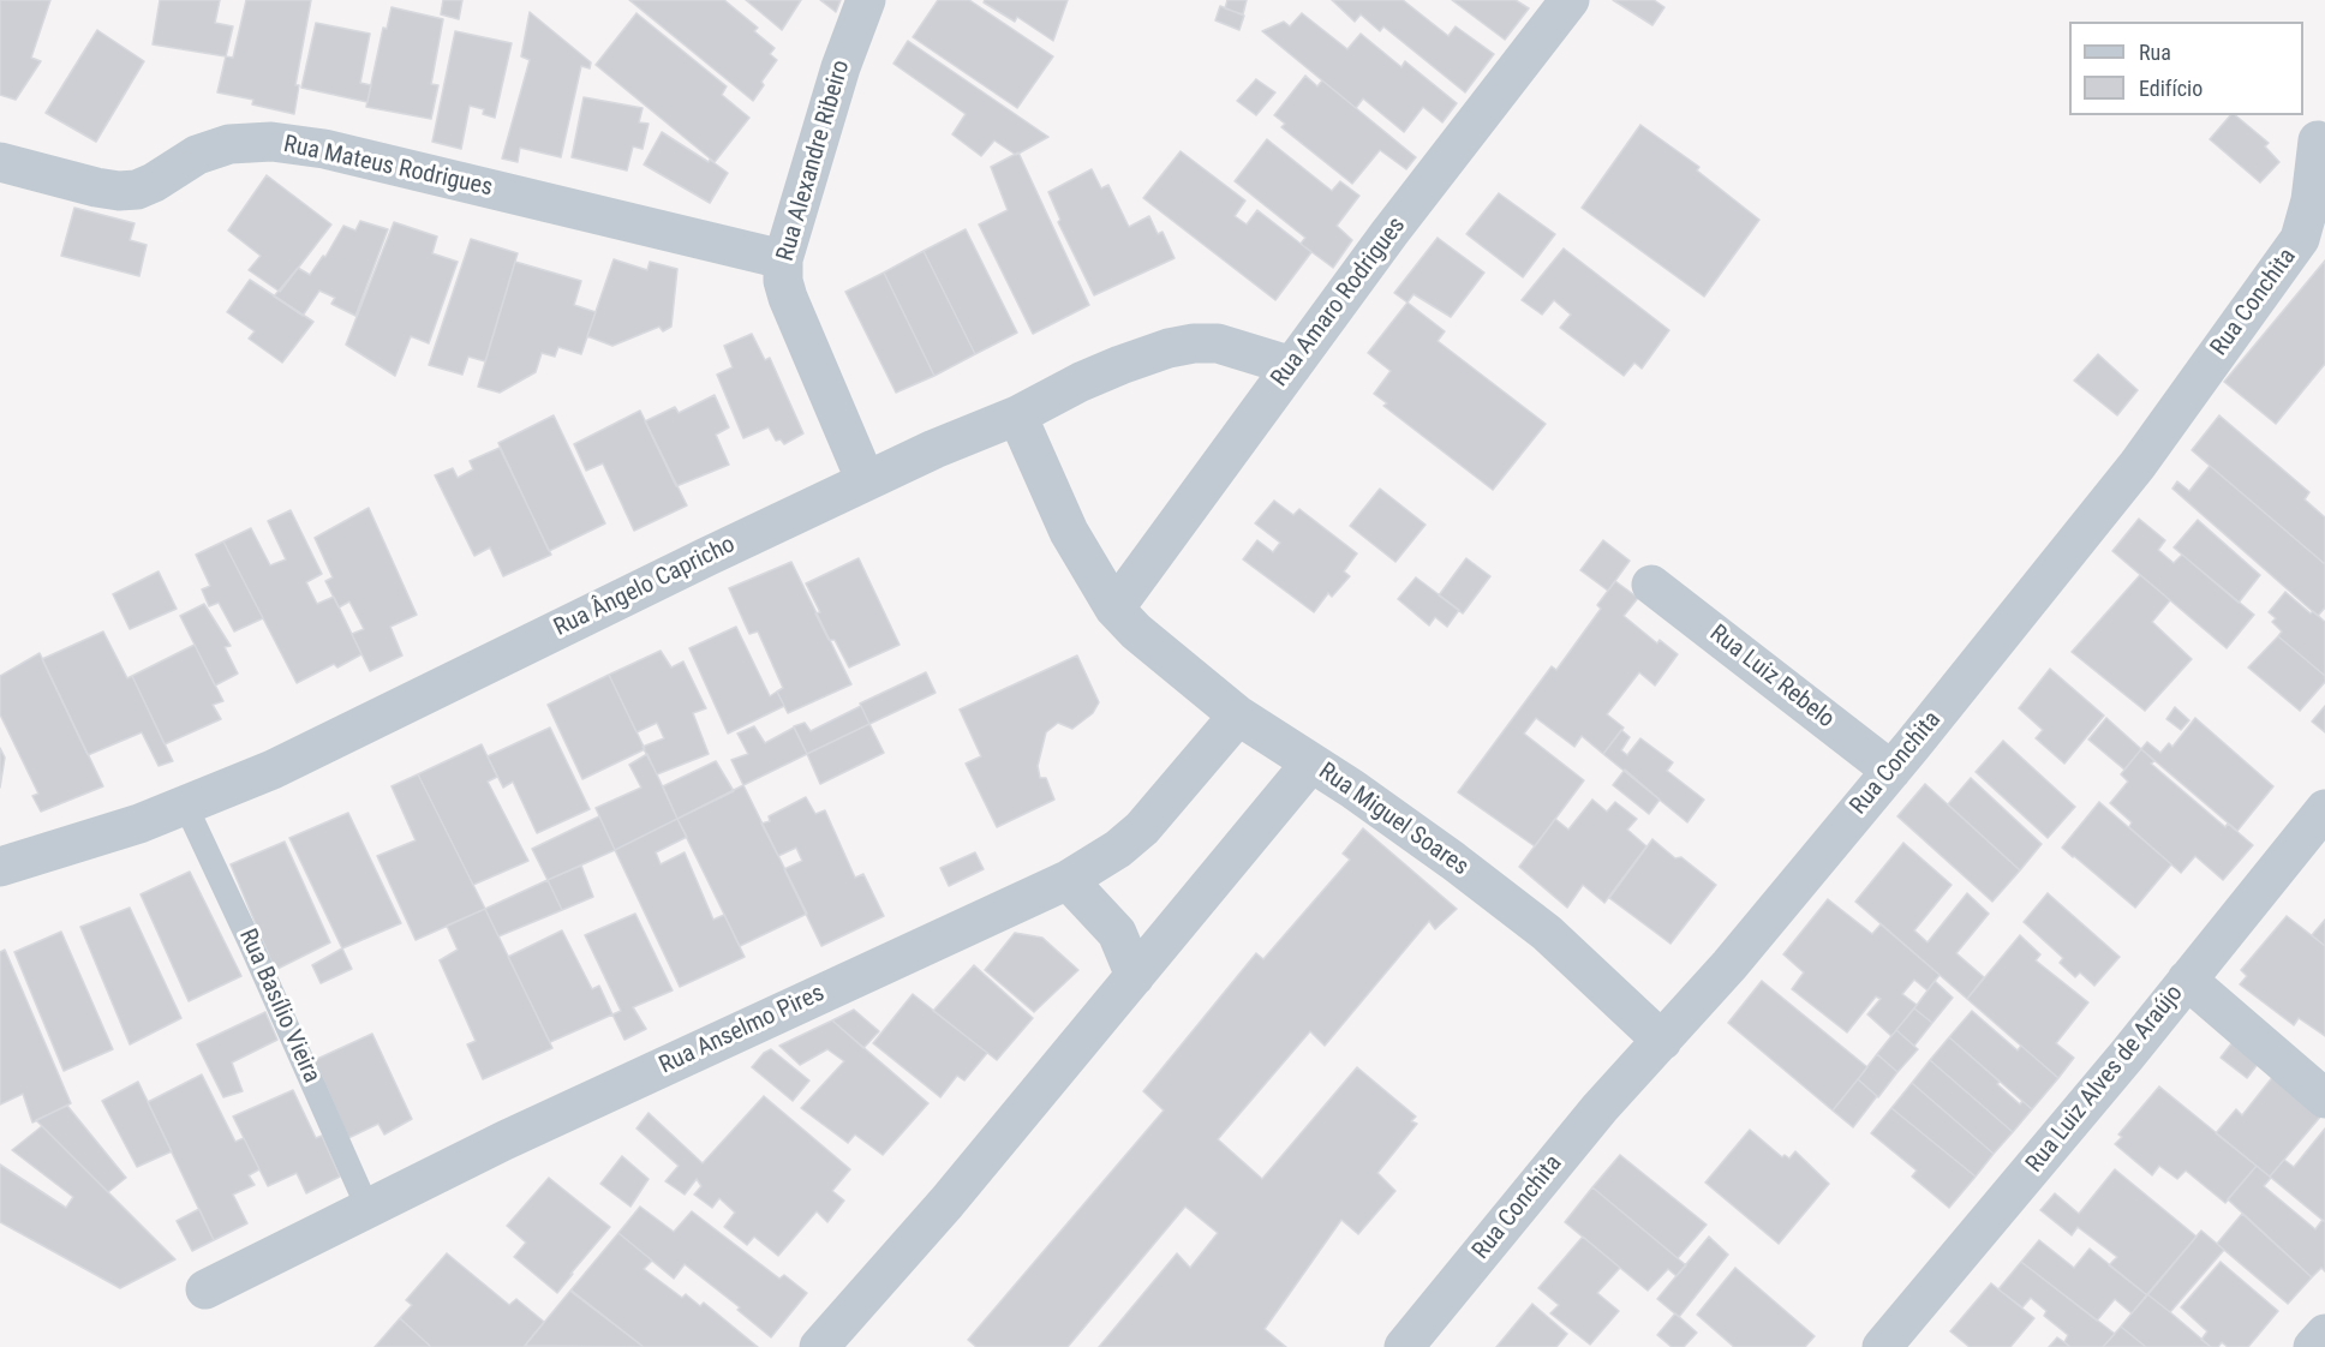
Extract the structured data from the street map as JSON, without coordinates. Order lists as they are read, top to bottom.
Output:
{
  "streets": {
    "street": [
      "Rua Alexandre Ribeiro",
      "Rua Mateus Rodrigues",
      "Rua Amaro Rodrigues",
      "Rua Conchita",
      "Rua Ângelo Capricho",
      "Rua Luiz Rebelo",
      "Rua Miguel Soares",
      "Rua Anselmo Pires",
      "Rua Luiz Alves de Araújo"
    ],
    "lane": ["Rua Basílio Vieira"]
  },
  "crossings": [
    ["Rua Alexandre Ribeiro", "Rua Mateus Rodrigues"],
    ["Rua Alexandre Ribeiro", "Rua Ângelo Capricho"],
    ["Rua Amaro Rodrigues", "Rua Ângelo Capricho"],
    ["Rua Amaro Rodrigues", "Rua Miguel Soares"],
    ["Rua Conchita", "Rua Luiz Rebelo"],
    ["Rua Conchita", "Rua Miguel Soares"],
    ["Rua Ângelo Capricho", "Rua Miguel Soares"],
    ["Rua Ângelo Capricho", "Rua Basílio Vieira"],
    ["Rua Miguel Soares", "Rua Anselmo Pires"],
    ["Rua Basílio Vieira", "Rua Anselmo Pires"]
  ],
  "legend": ["Rua", "Edifício"]
}
